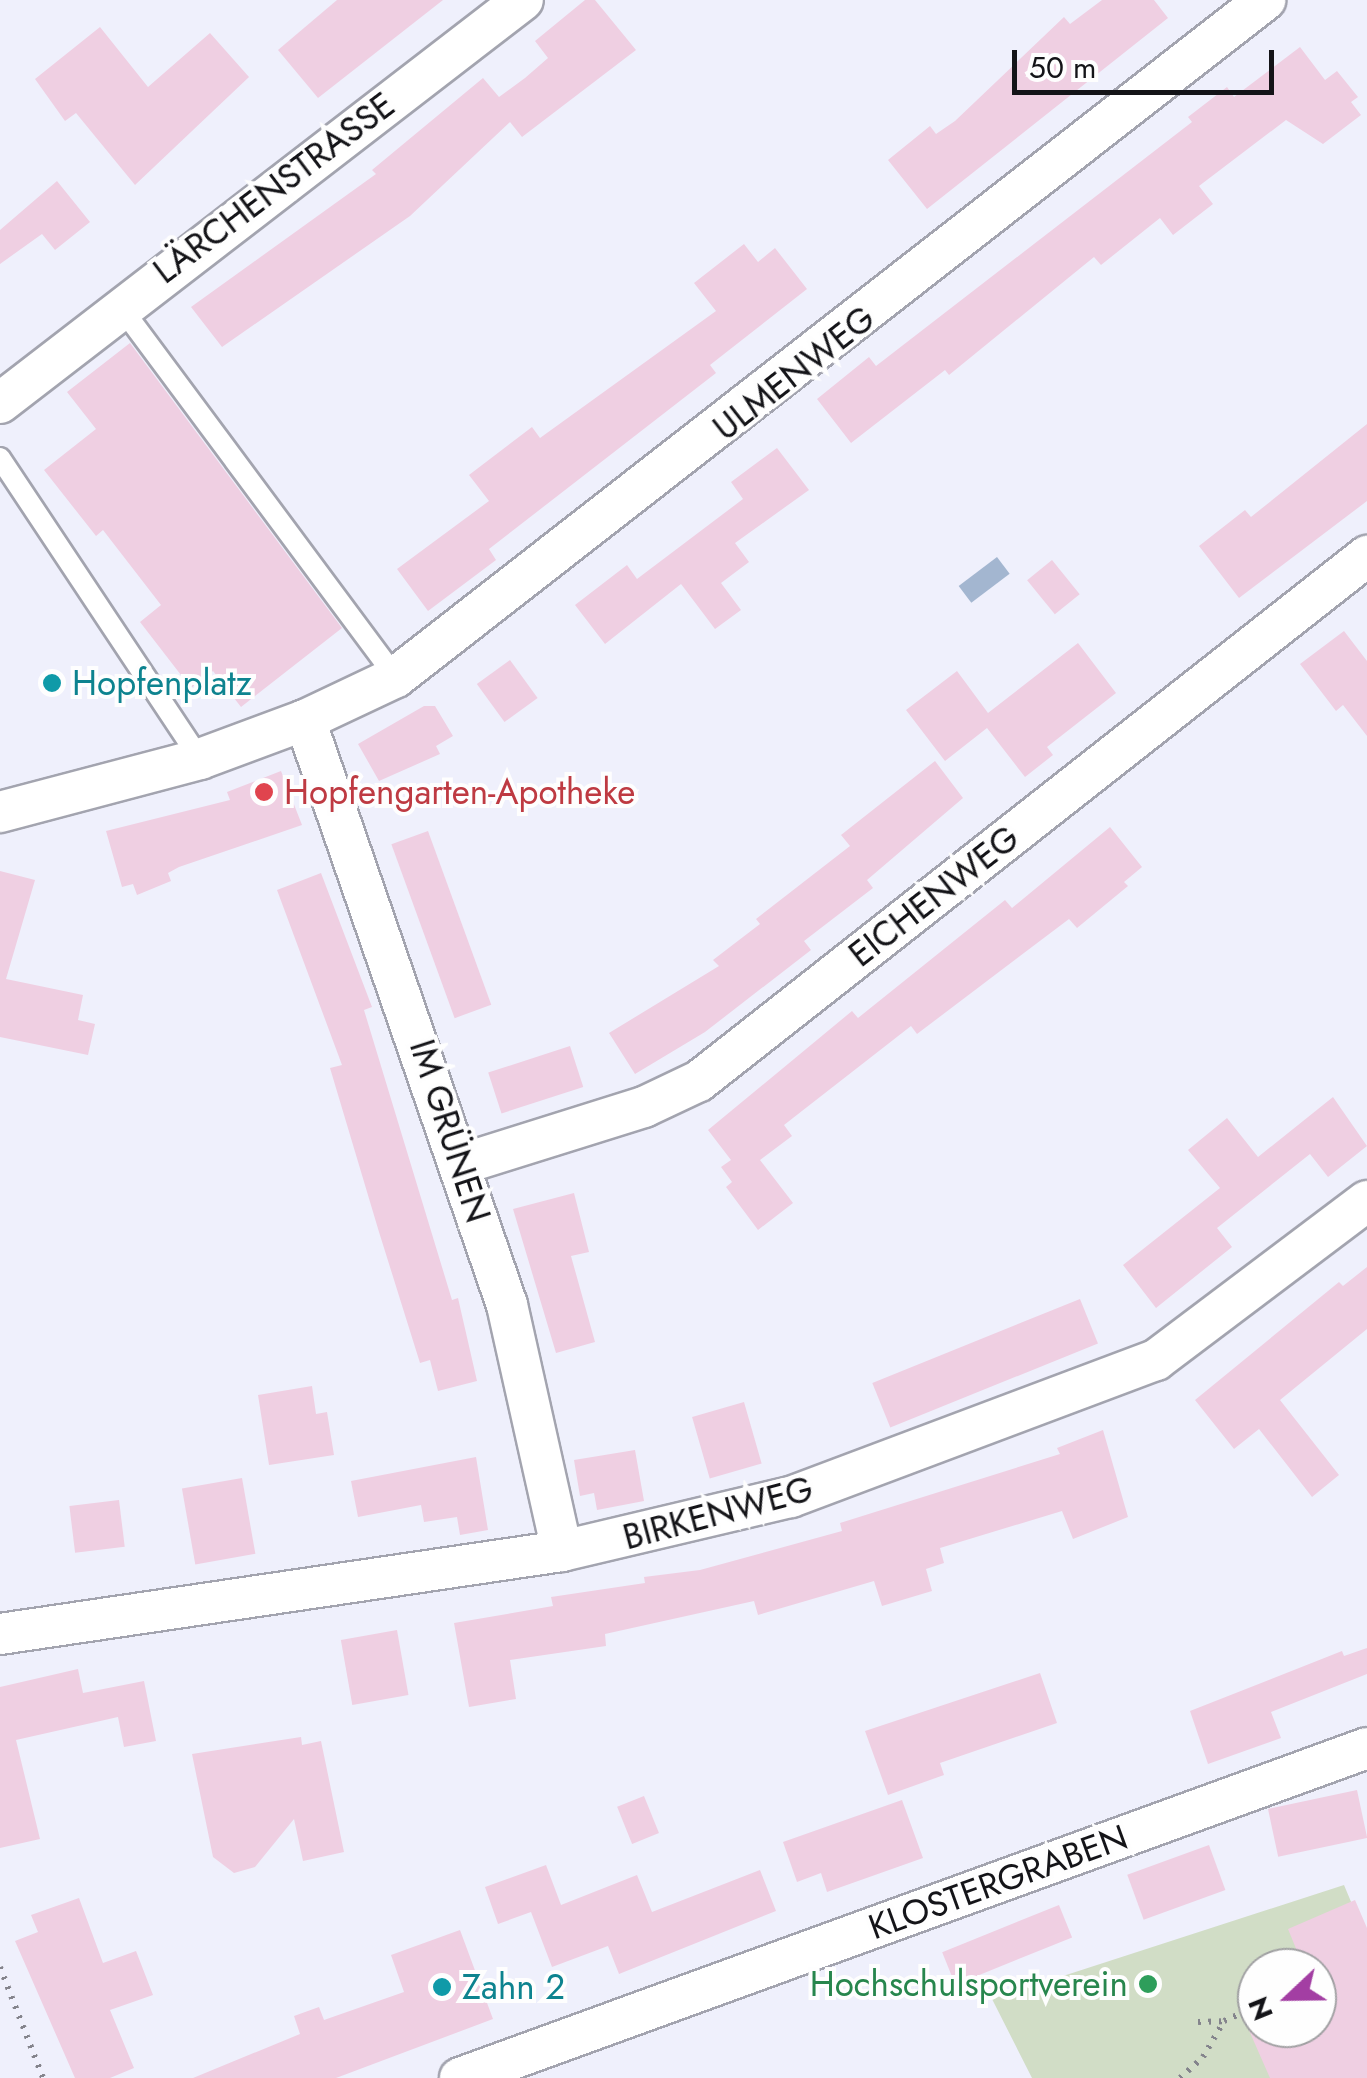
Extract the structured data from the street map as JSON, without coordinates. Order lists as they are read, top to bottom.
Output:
{
  "streets": {
    "street": [
      "LÄRCHENSTRASSE",
      "ULMENWEG",
      "EICHENWEG",
      "IM GRÜNEN",
      "BIRKENWEG",
      "KLOSTERGRABEN"
    ]
  },
  "crossings": [
    ["ULMENWEG", "IM GRÜNEN"],
    ["EICHENWEG", "IM GRÜNEN"],
    ["IM GRÜNEN", "BIRKENWEG"]
  ],
  "places": [
    "Hopfenplatz",
    "Hopfengarten-Apotheke",
    "Hochschulsportverein",
    "Zahn 2"
  ],
  "scale_bar": "50 m",
  "north": "left"
}
